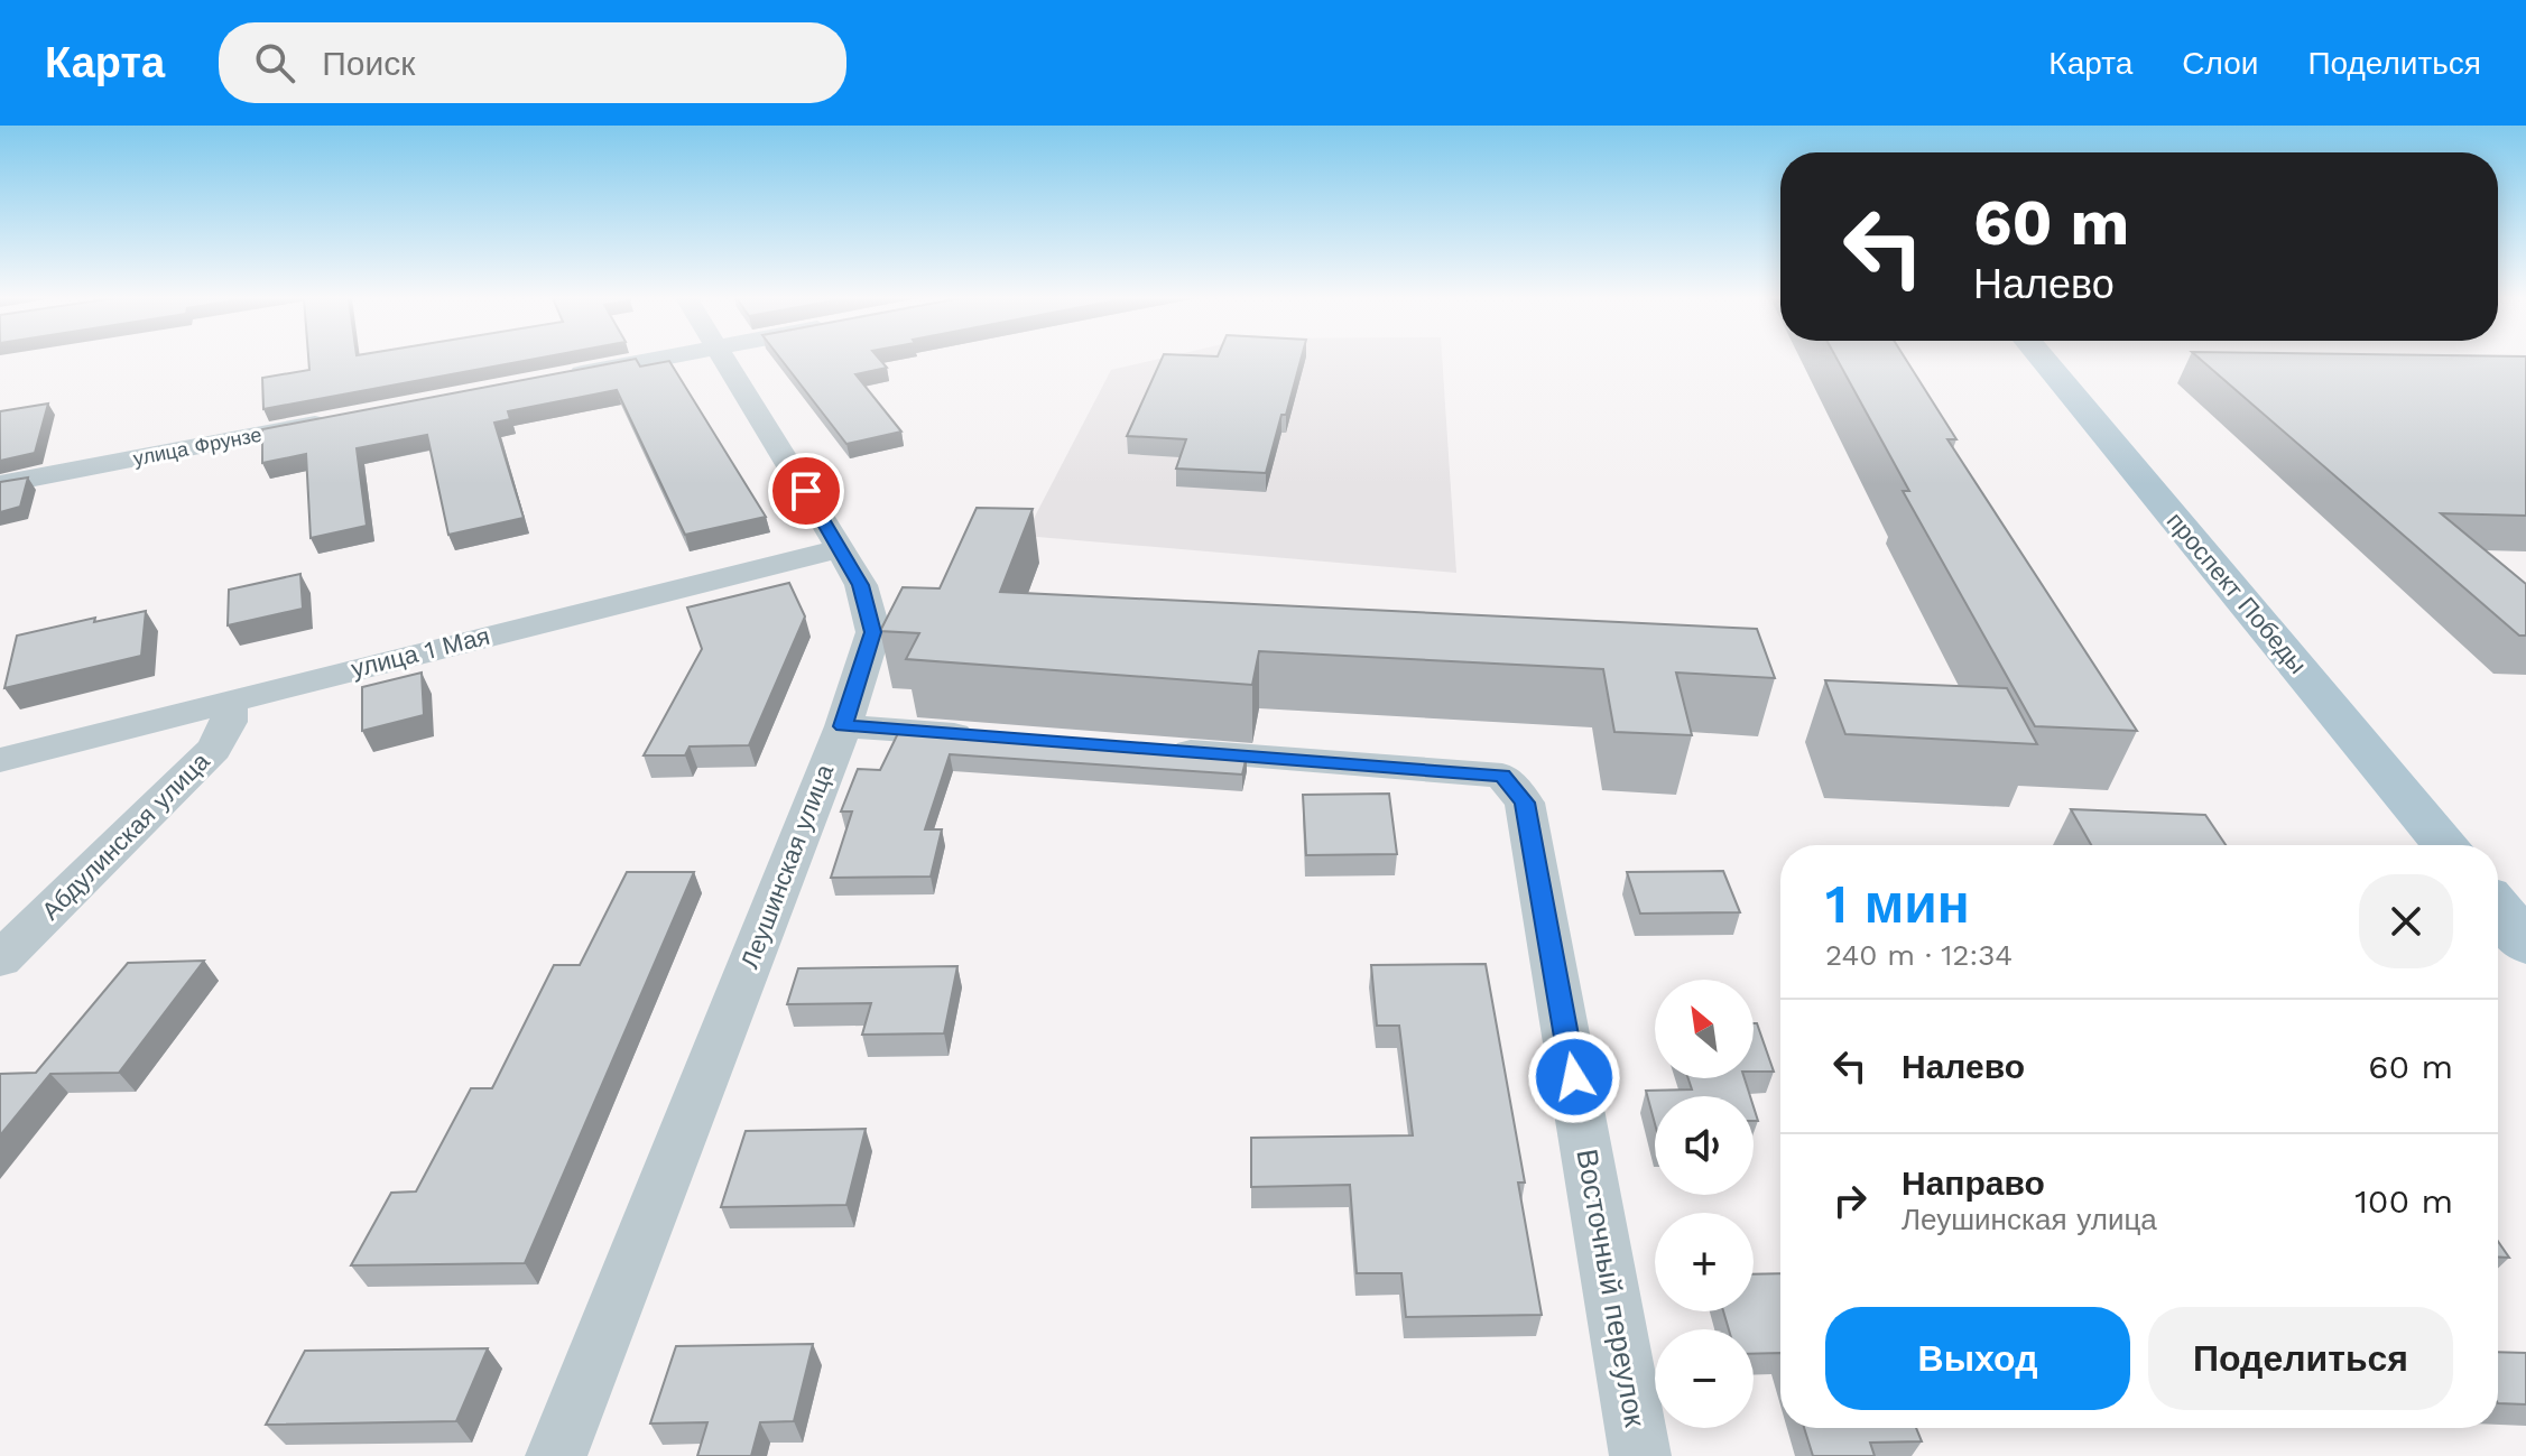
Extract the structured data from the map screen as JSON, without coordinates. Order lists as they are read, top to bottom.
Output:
{
  "streets": {
    "main road": ["проспект Победы"],
    "street": [
      "улица Фрунзе",
      "улица 1 Мая",
      "Абдулинская улица",
      "Леушинская улица",
      "Восточный переулок"
    ]
  },
  "crossings": [
    ["улица 1 Мая", "Абдулинская улица"],
    ["улица 1 Мая", "Леушинская улица"]
  ],
  "north": "top left",
  "page": {
    "header": "Карта",
    "search": "Поиск",
    "nav": ["Карта", "Слои", "Поделиться"],
    "turn": ["60 m", "Налево"],
    "heading": ["1 мин", "240 m · 12:34"],
    "map_buttons": ["+", "−"],
    "list": [
      {
        "name": "Налево",
        "value": "60 m"
      },
      {
        "name": "Направо",
        "note": "Леушинская улица",
        "value": "100 m"
      }
    ],
    "buttons": ["Выход", "Поделиться"]
  }
}
